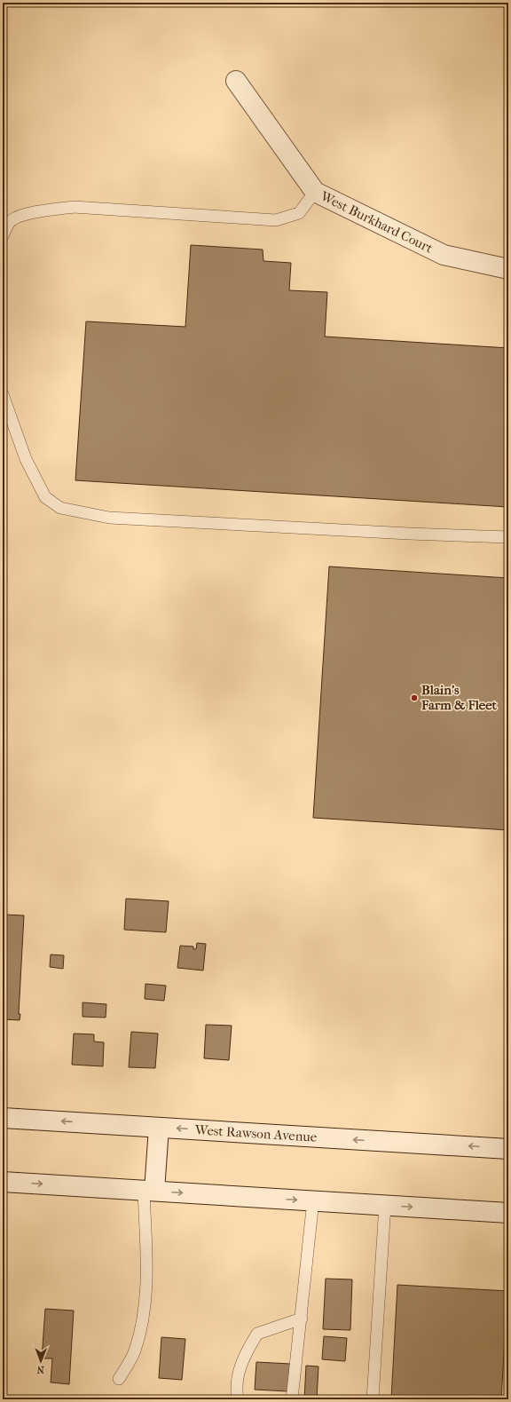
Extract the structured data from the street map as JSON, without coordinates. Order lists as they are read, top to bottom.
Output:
{
  "streets": {
    "main road": ["West Burkhard Court", "West Rawson Avenue"]
  },
  "places": ["Blain's Farm & Fleet"],
  "north": "bottom"
}
